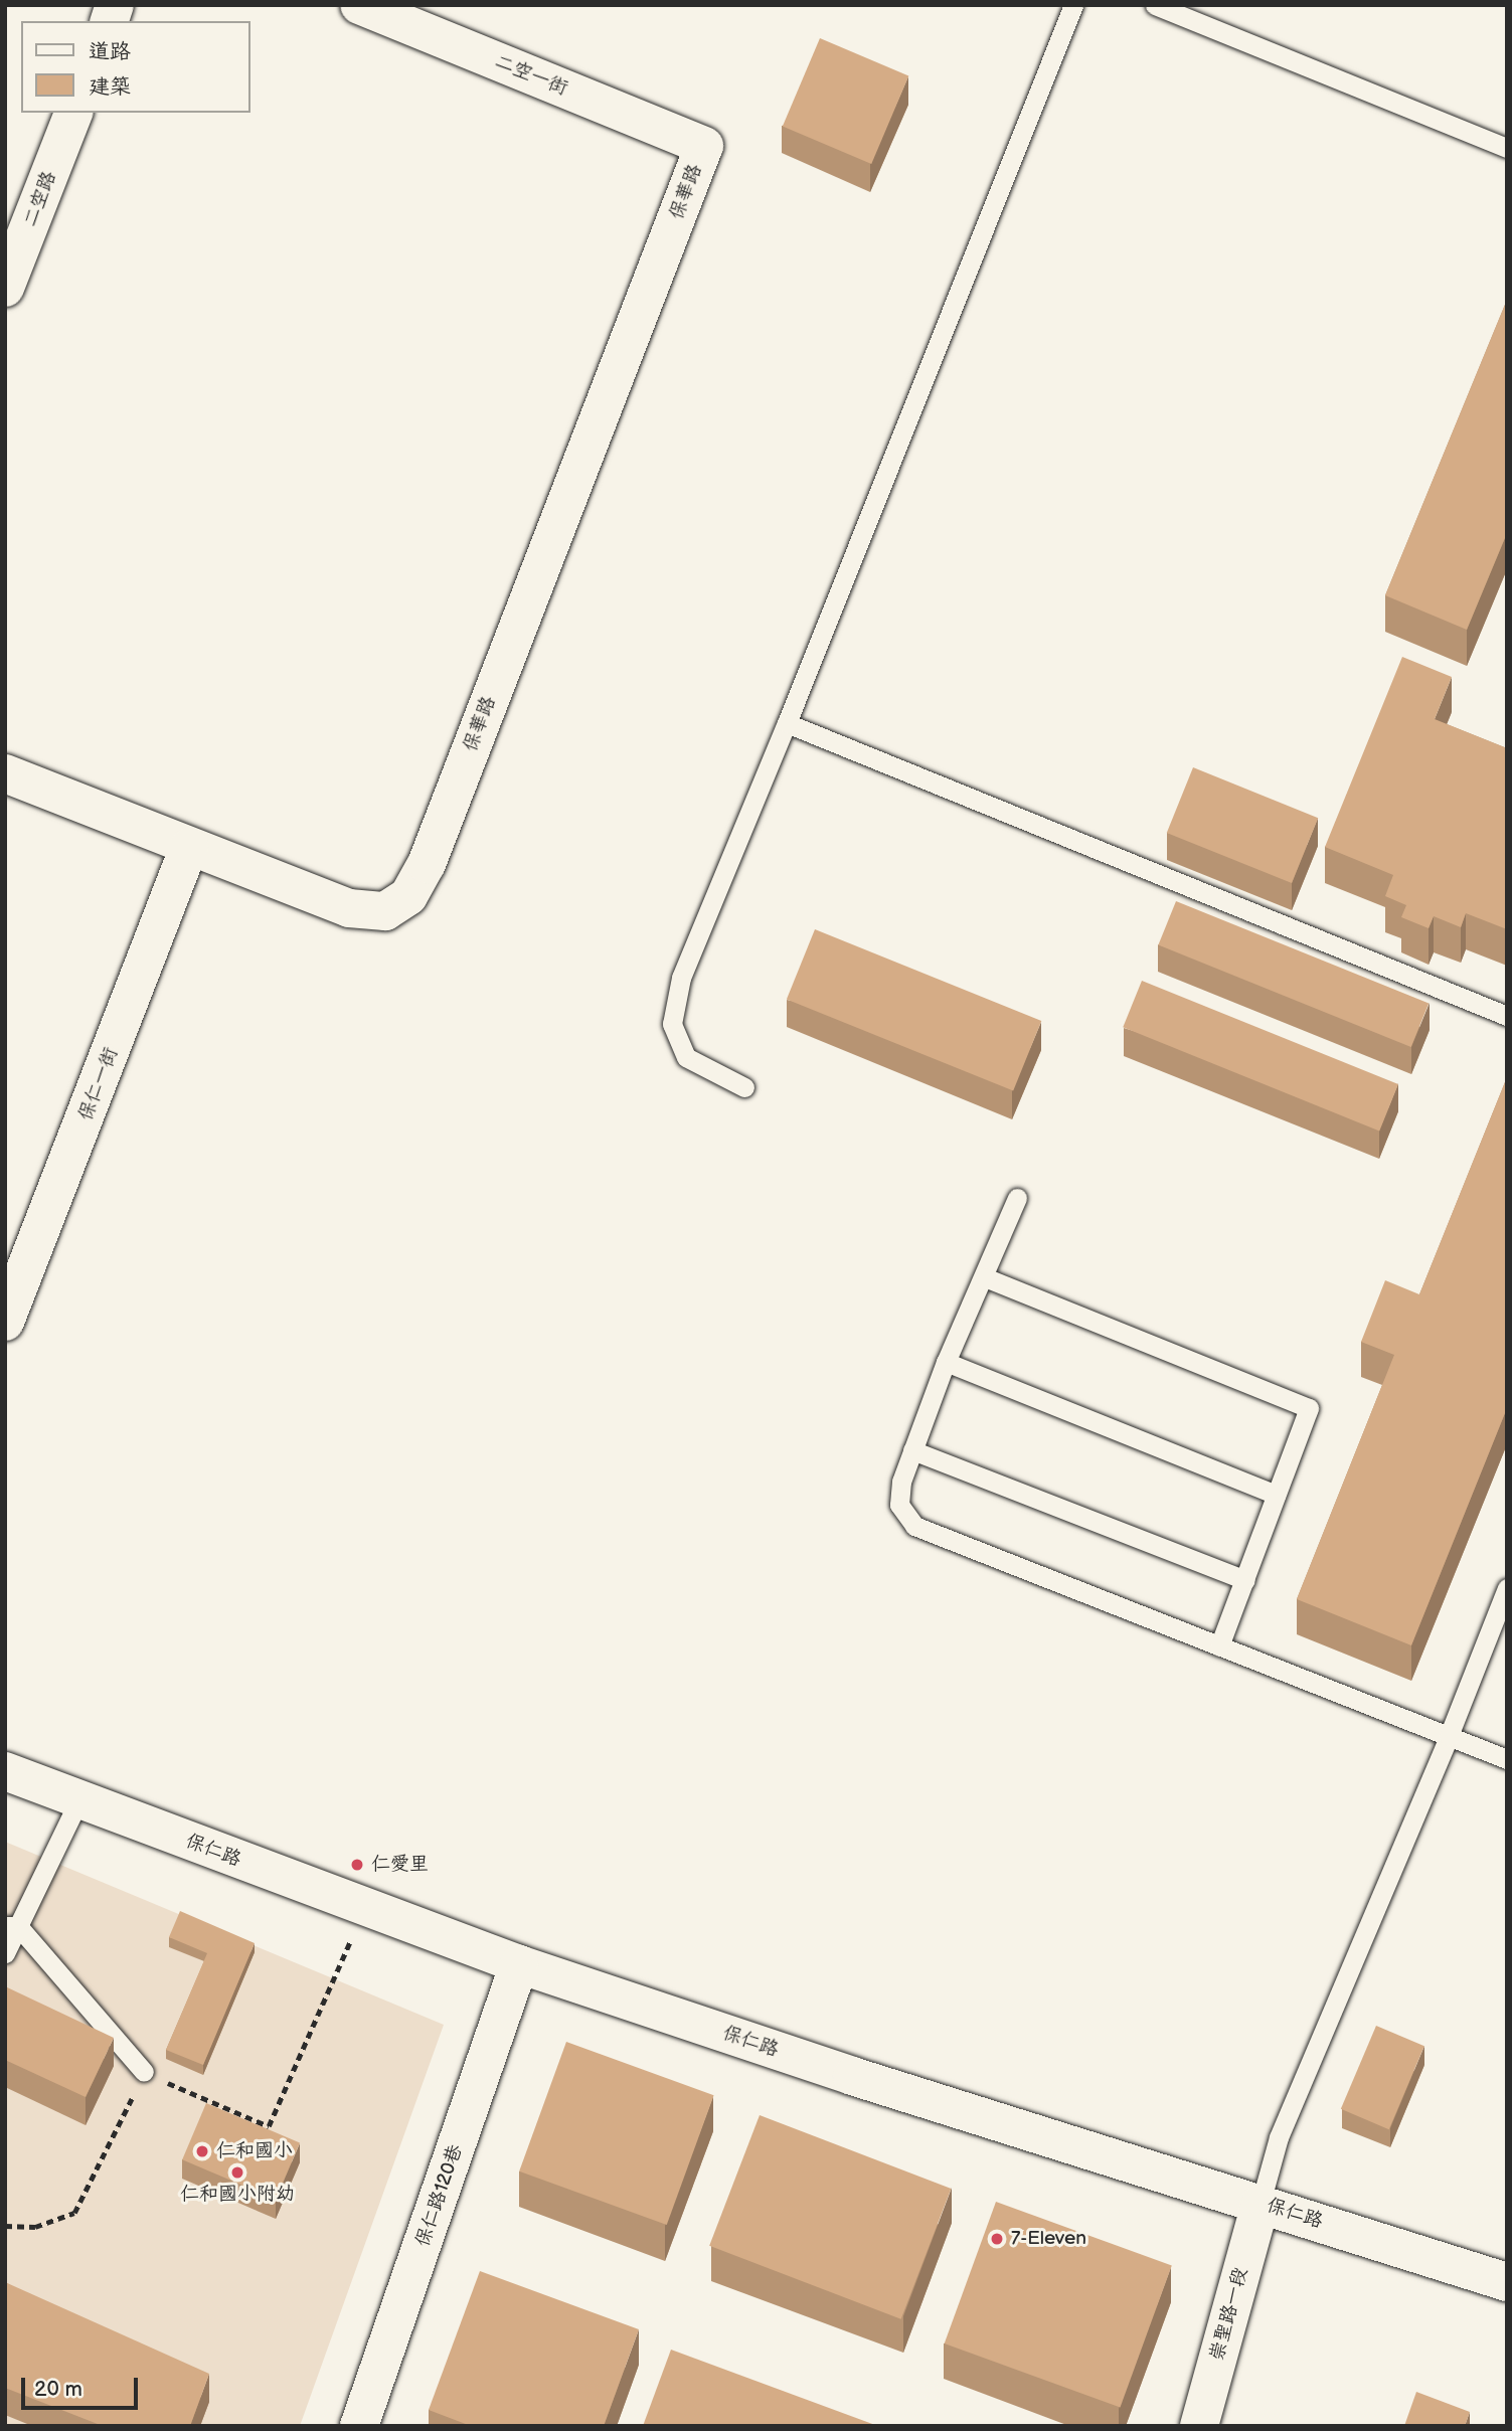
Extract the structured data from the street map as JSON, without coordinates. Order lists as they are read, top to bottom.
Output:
{
  "streets": {
    "street": [
      "二空一街",
      "保華路",
      "二空路",
      "保仁一街",
      "保仁路",
      "保仁路120巷",
      "崇聖路一段"
    ]
  },
  "crossings": [
    ["二空一街", "保華路"],
    ["保華路", "保仁一街"],
    ["保仁路", "保仁路120巷"],
    ["保仁路", "崇聖路一段"]
  ],
  "places": [
    "仁愛里",
    "仁和國小",
    "仁和國小附幼",
    "7-Eleven"
  ],
  "legend": ["道路", "建築"],
  "scale_bar": "20 m"
}
